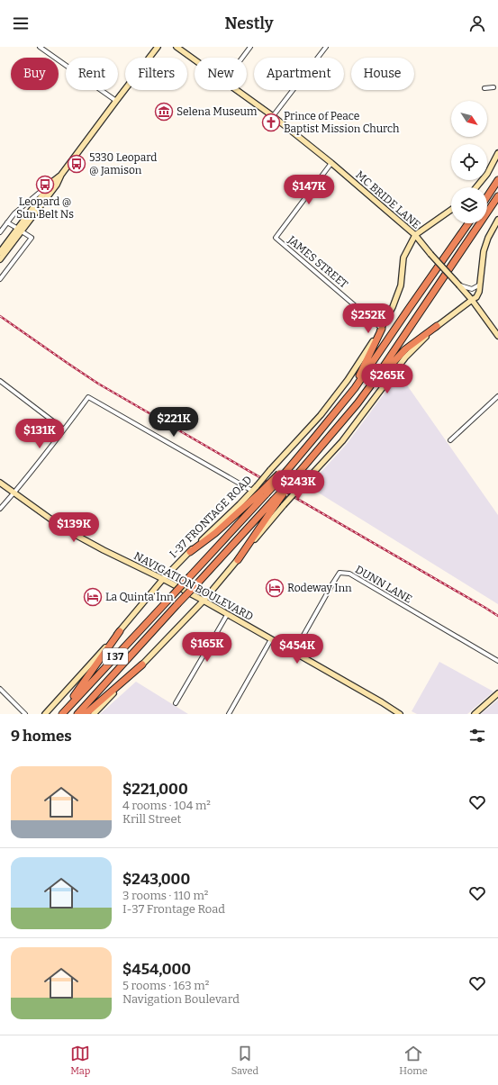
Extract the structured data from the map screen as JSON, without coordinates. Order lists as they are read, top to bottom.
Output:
{
  "streets": {
    "highway": ["I 37"],
    "main road": ["MC BRIDE LANE", "I-37 FRONTAGE ROAD", "NAVIGATION BOULEVARD"],
    "street": ["JAMES STREET", "DUNN LANE"]
  },
  "crossings": [
    ["MC BRIDE LANE", "JAMES STREET"],
    ["MC BRIDE LANE", "I-37 FRONTAGE ROAD"],
    ["JAMES STREET", "I-37 FRONTAGE ROAD"],
    ["I-37 FRONTAGE ROAD", "NAVIGATION BOULEVARD"],
    ["DUNN LANE", "NAVIGATION BOULEVARD"]
  ],
  "places": {
    "museum": ["Selena Museum"],
    "church": ["Prince of Peace Baptist Mission Church"],
    "bus stop": ["5330 Leopard @ Jamison", "Leopard @ Sun Belt Ns"],
    "hotel": ["Rodeway Inn", "La Quinta Inn"]
  },
  "north": "bottom right",
  "page": {
    "header": "Nestly",
    "chip": [
      "Buy",
      "Rent",
      "Filters",
      "New",
      "Apartment",
      "House"
    ],
    "price": [
      "$147K",
      "$252K",
      "$265K",
      "$221K",
      "$131K",
      "$243K",
      "$139K",
      "$165K",
      "$454K"
    ],
    "heading": "9 homes",
    "list": [
      {
        "name": "$221,000",
        "note": "4 rooms · 104 m² · Krill Street"
      },
      {
        "name": "$243,000",
        "note": "3 rooms · 110 m² · I-37 Frontage Road"
      },
      {
        "name": "$454,000",
        "note": "5 rooms · 163 m² · Navigation Boulevard"
      }
    ],
    "tabs": ["Map", "Saved", "Home"]
  }
}
